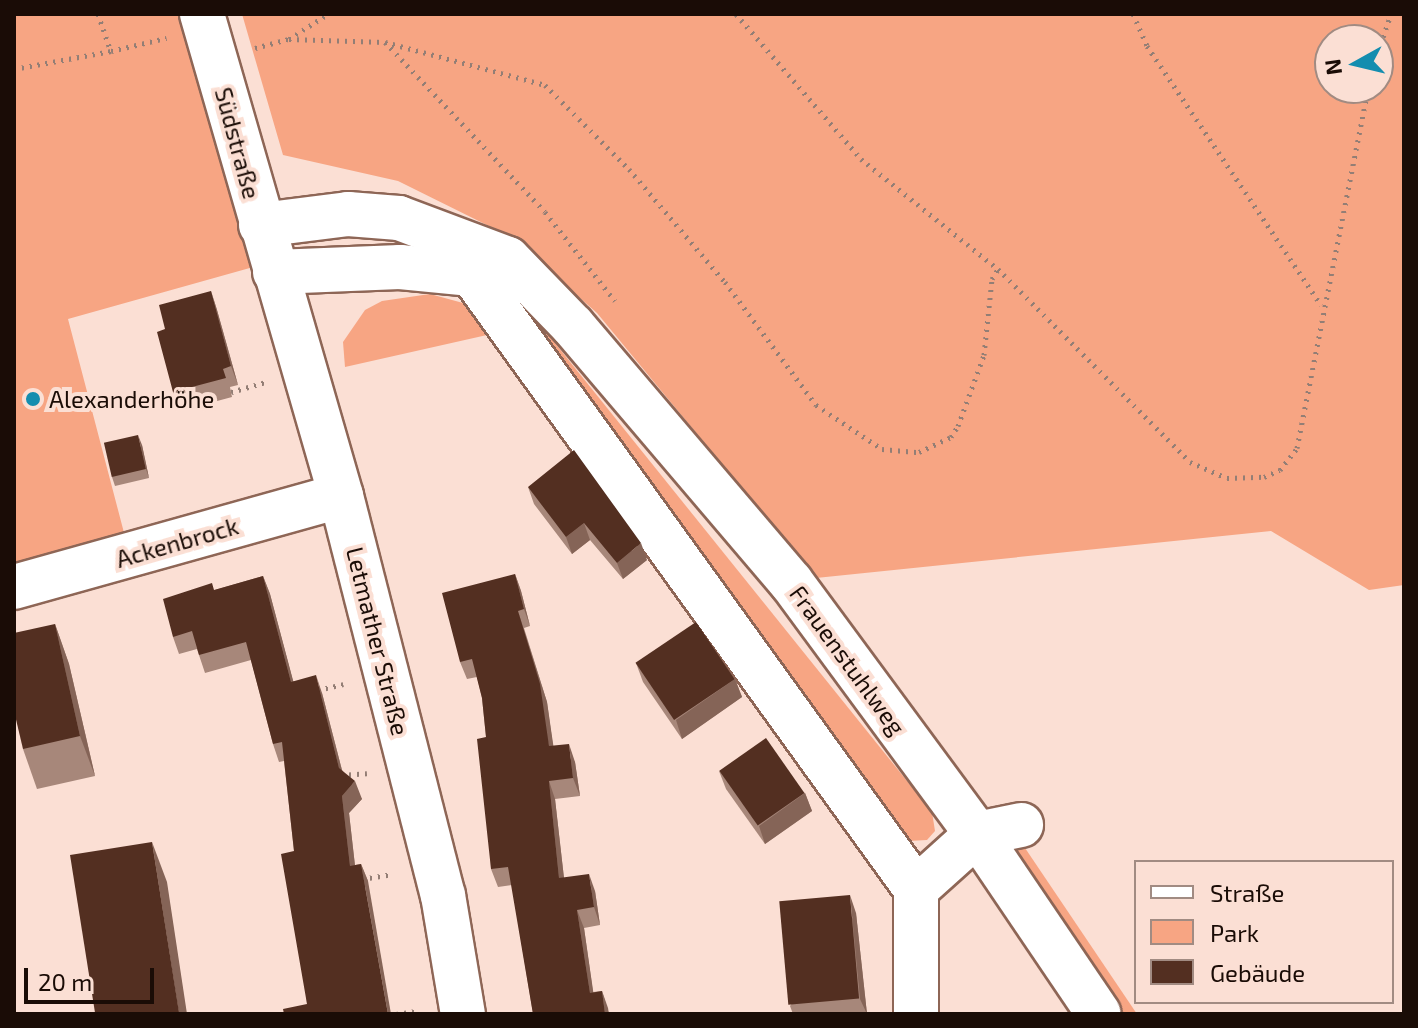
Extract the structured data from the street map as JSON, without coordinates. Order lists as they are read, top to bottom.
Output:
{
  "streets": {
    "street": [
      "Südstraße",
      "Ackenbrock",
      "Letmather Straße",
      "Frauenstuhlweg"
    ]
  },
  "crossings": [
    ["Südstraße", "Letmather Straße"],
    ["Südstraße", "Frauenstuhlweg"],
    ["Ackenbrock", "Letmather Straße"],
    ["Letmather Straße", "Frauenstuhlweg"]
  ],
  "places": ["Alexanderhöhe"],
  "legend": ["Straße", "Park", "Gebäude"],
  "scale_bar": "20 m",
  "north": "left"
}
